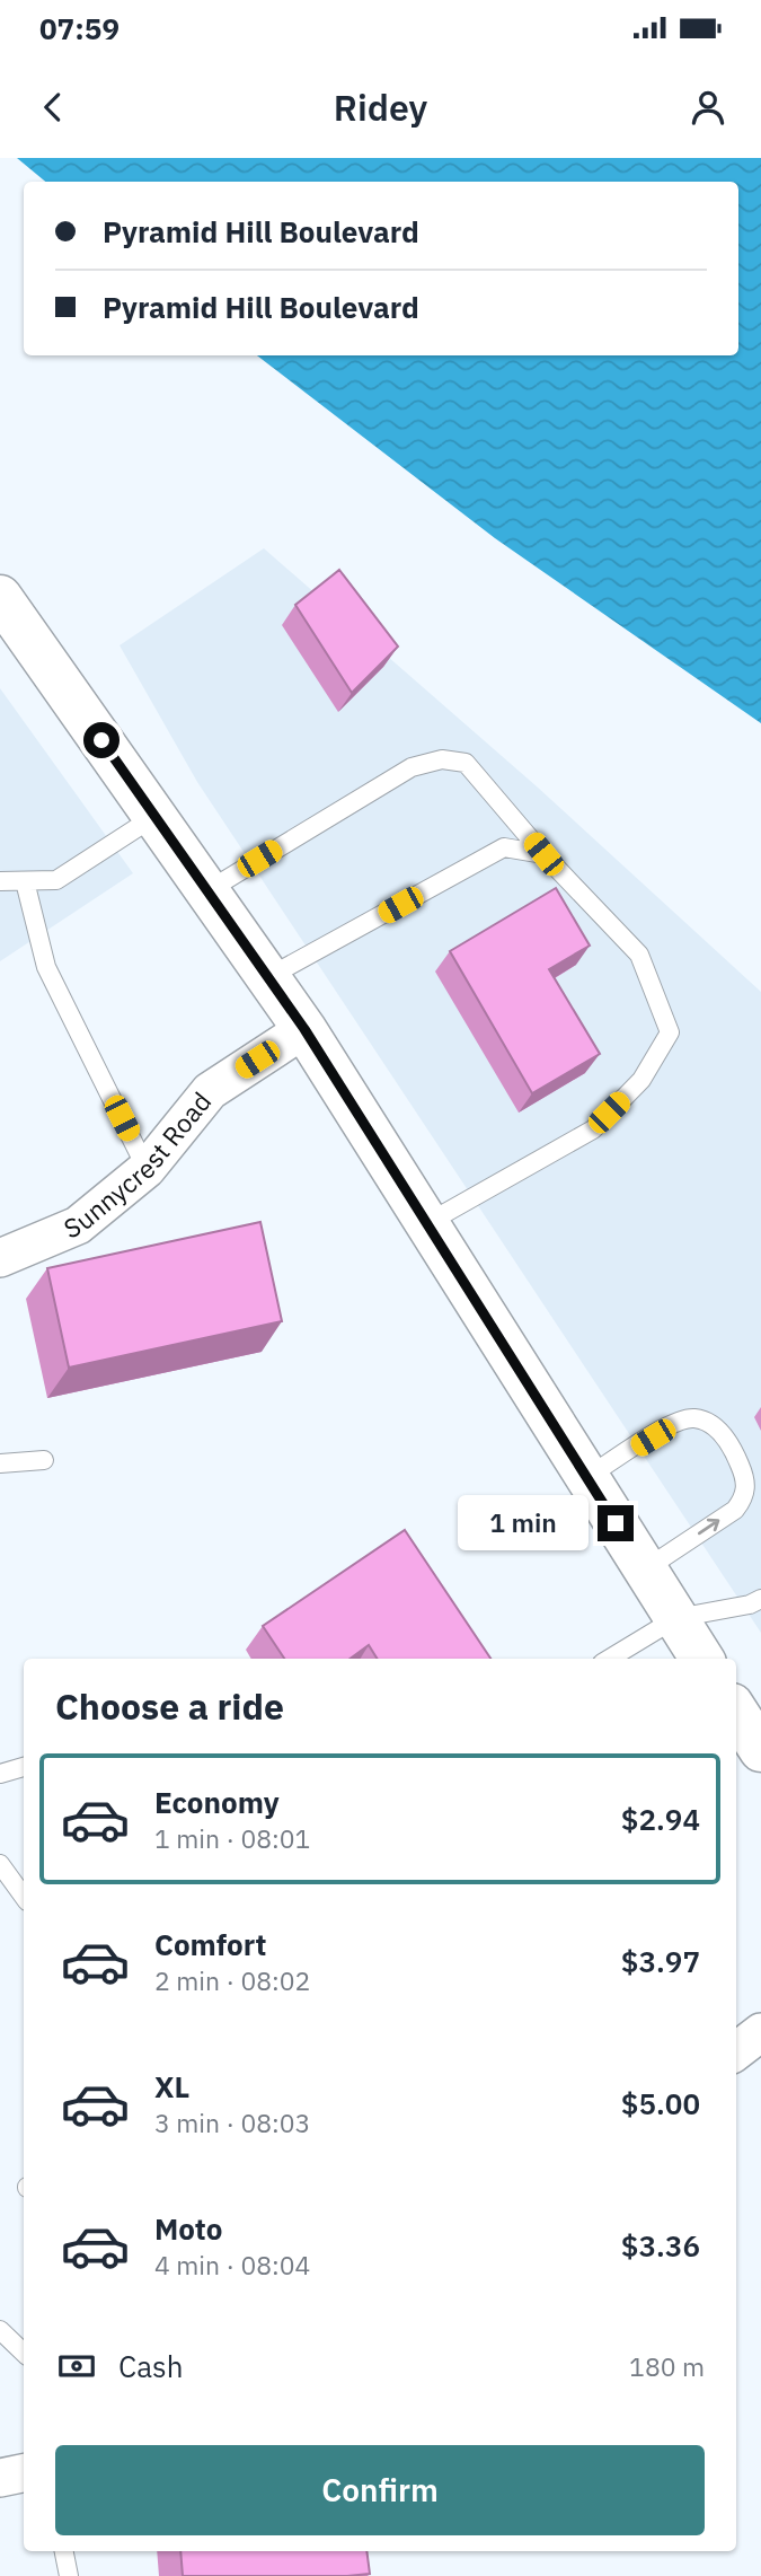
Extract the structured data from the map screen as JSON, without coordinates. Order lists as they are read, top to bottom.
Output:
{
  "streets": {
    "street": ["Sunnycrest Road"]
  },
  "page": {
    "status": "07:59",
    "header": "Ridey",
    "banner": ["Pyramid Hill Boulevard", "Pyramid Hill Boulevard"],
    "bubble": "1 min",
    "heading": "Choose a ride",
    "list": [
      {
        "name": "Economy",
        "note": "1 min · 08:01",
        "value": "$2.94"
      },
      {
        "name": "Comfort",
        "note": "2 min · 08:02",
        "value": "$3.97"
      },
      {
        "name": "XL",
        "note": "3 min · 08:03",
        "value": "$5.00"
      },
      {
        "name": "Moto",
        "note": "4 min · 08:04",
        "value": "$3.36"
      }
    ],
    "pay": ["Cash", "180 m"],
    "buttons": "Confirm"
  }
}
